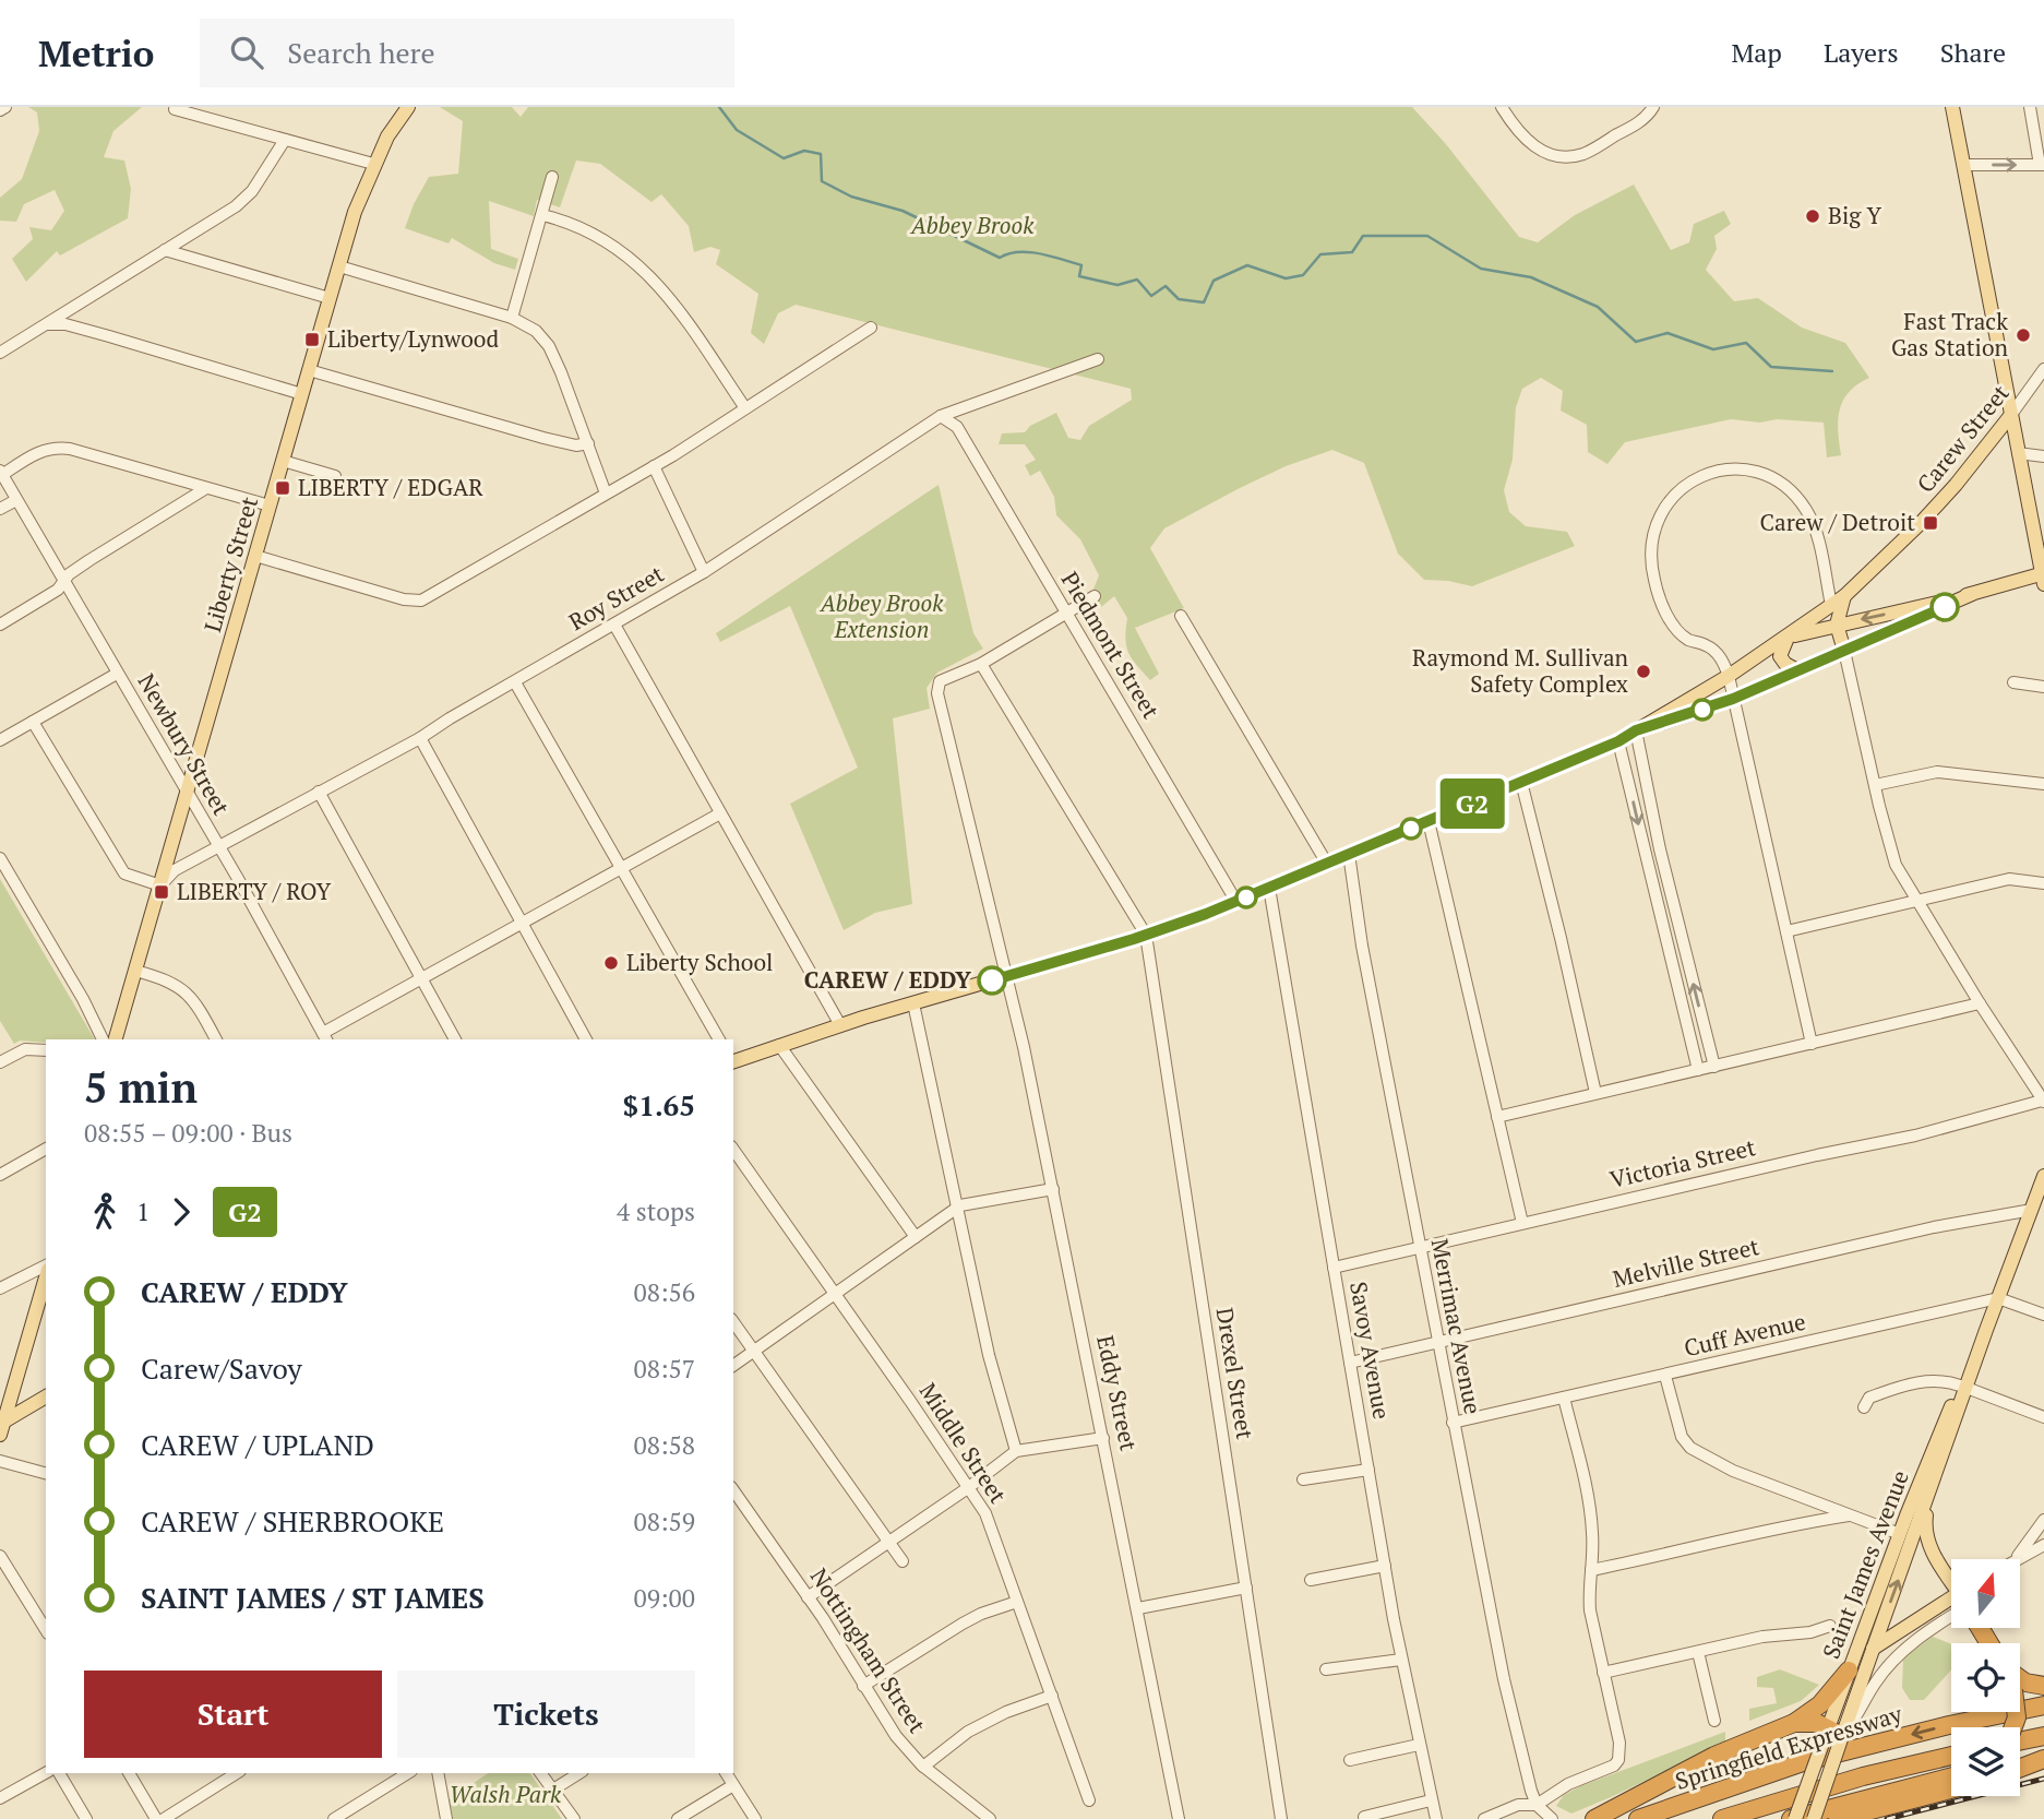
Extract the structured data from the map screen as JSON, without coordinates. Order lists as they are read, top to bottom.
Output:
{
  "streets": {
    "highway": ["Springfield Expressway"],
    "main road": ["Carew Street", "Liberty Street", "Saint James Avenue"],
    "street": [
      "Roy Street",
      "Piedmont Street",
      "Newbury Street",
      "Victoria Street",
      "Melville Street",
      "Merrimac Avenue",
      "Cuff Avenue",
      "Savoy Avenue",
      "Drexel Street",
      "Eddy Street",
      "Middle Street",
      "Nottingham Street"
    ]
  },
  "crossings": [
    ["Carew Street", "Piedmont Street"],
    ["Carew Street", "Merrimac Avenue"],
    ["Carew Street", "Savoy Avenue"],
    ["Carew Street", "Drexel Street"],
    ["Carew Street", "Eddy Street"],
    ["Liberty Street", "Roy Street"],
    ["Liberty Street", "Newbury Street"],
    ["Roy Street", "Piedmont Street"],
    ["Roy Street", "Newbury Street"],
    ["Victoria Street", "Merrimac Avenue"],
    ["Victoria Street", "Savoy Avenue"],
    ["Melville Street", "Merrimac Avenue"],
    ["Melville Street", "Savoy Avenue"],
    ["Melville Street", "Saint James Avenue"],
    ["Merrimac Avenue", "Cuff Avenue"],
    ["Cuff Avenue", "Saint James Avenue"]
  ],
  "parks": ["Abbey Brook", "Abbey Brook Extension", "Walsh Park"],
  "places": {
    "other": [
      "Big Y",
      "Fast Track Gas Station",
      "Raymond M. Sullivan Safety Complex",
      "Liberty School",
      "CAREW / EDDY"
    ],
    "transit": [
      "Liberty/Lynwood",
      "LIBERTY / EDGAR",
      "Carew / Detroit",
      "LIBERTY / ROY"
    ]
  },
  "lines": ["bus line G2"],
  "north": "top",
  "page": {
    "header": "Metrio",
    "search": "Search here",
    "nav": ["Map", "Layers", "Share"],
    "on_map": "G2",
    "heading": ["5 min", "08:55 – 09:00 · Bus", "$1.65"],
    "legs": ["1", "G2", "4 stops"],
    "list": [
      {
        "name": "CAREW / EDDY",
        "value": "08:56"
      },
      {
        "name": "Carew/Savoy",
        "value": "08:57"
      },
      {
        "name": "CAREW / UPLAND",
        "value": "08:58"
      },
      {
        "name": "CAREW / SHERBROOKE",
        "value": "08:59"
      },
      {
        "name": "SAINT JAMES / ST JAMES",
        "value": "09:00"
      }
    ],
    "buttons": ["Start", "Tickets"]
  }
}
